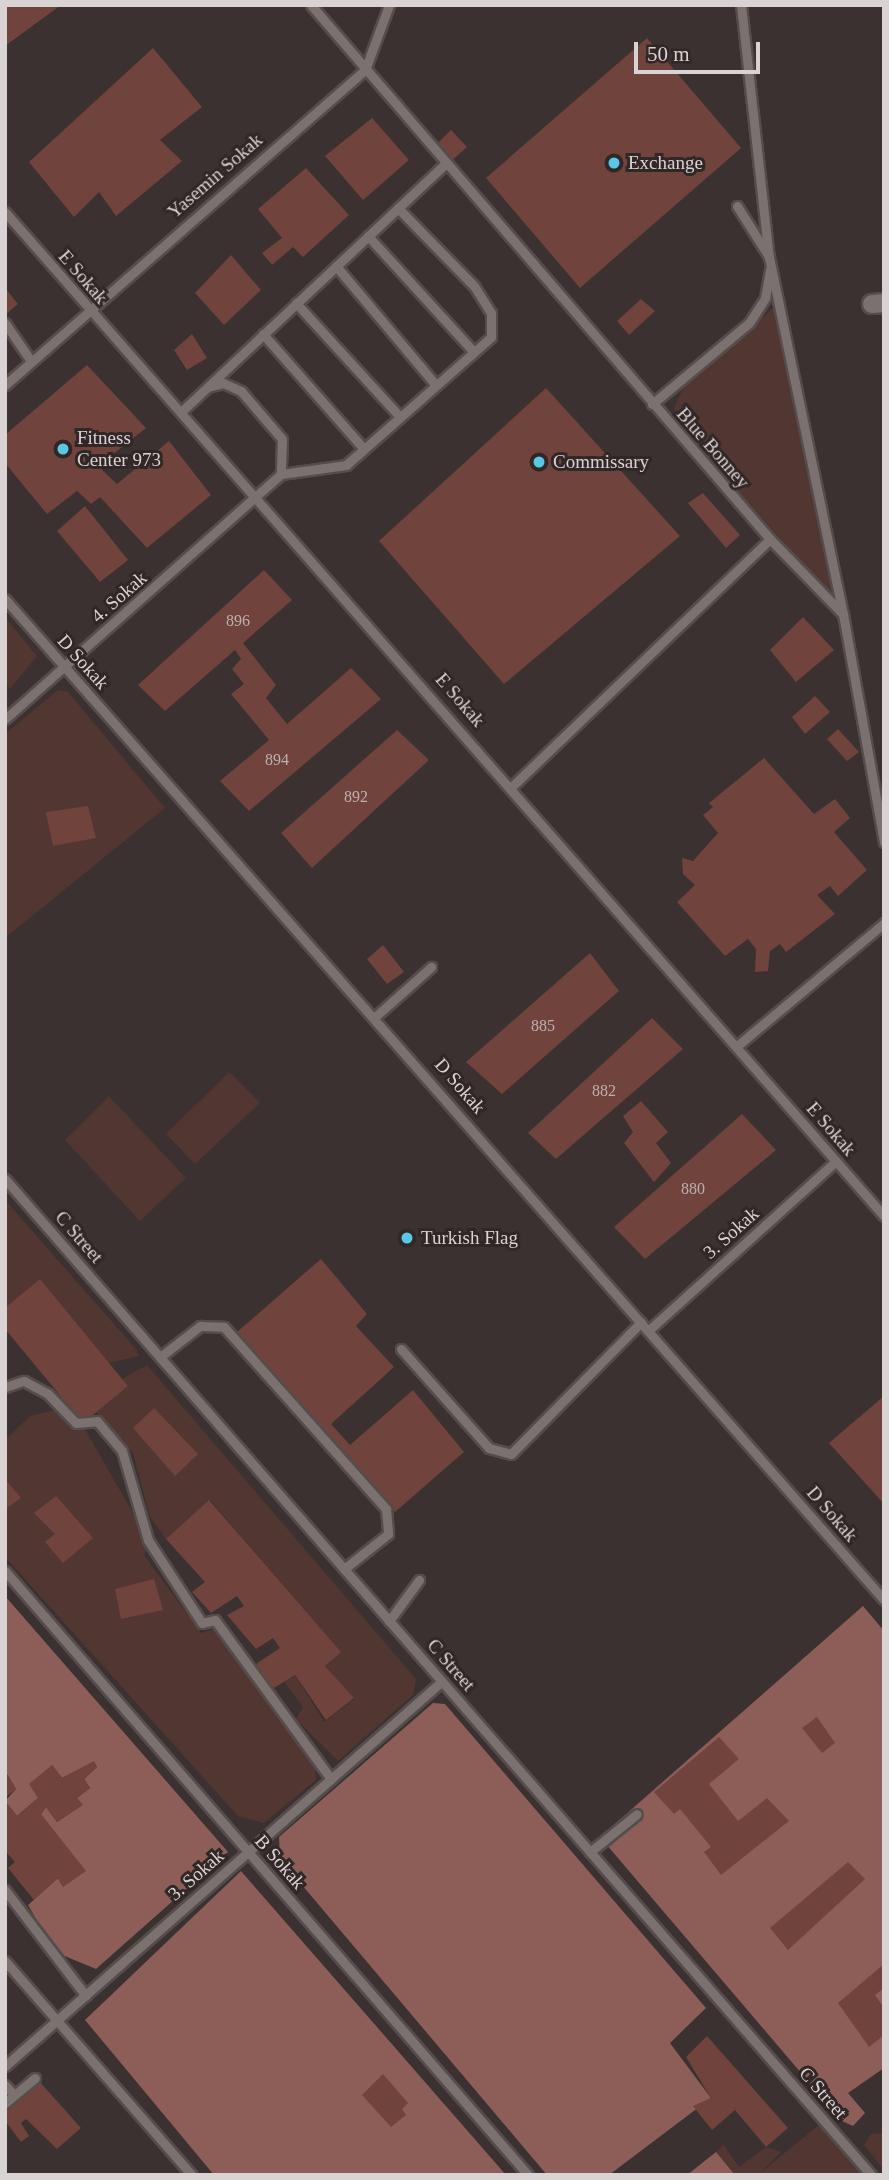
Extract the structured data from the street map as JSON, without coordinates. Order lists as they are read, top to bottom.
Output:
{
  "streets": {
    "lane": [
      "Yasemin Sokak",
      "E Sokak",
      "Blue Bonney",
      "4. Sokak",
      "D Sokak",
      "3. Sokak",
      "C Street",
      "B Sokak"
    ]
  },
  "crossings": [
    ["Yasemin Sokak", "E Sokak"],
    ["Yasemin Sokak", "Blue Bonney"],
    ["E Sokak", "4. Sokak"],
    ["E Sokak", "3. Sokak"],
    ["4. Sokak", "D Sokak"],
    ["D Sokak", "3. Sokak"],
    ["3. Sokak", "C Street"],
    ["3. Sokak", "B Sokak"]
  ],
  "places": [
    "Exchange",
    "Fitness Center 973",
    "Commissary",
    "Turkish Flag"
  ],
  "house_numbers": [
    "896",
    "894",
    "892",
    "885",
    "882",
    "880"
  ],
  "scale_bar": "50 m"
}
